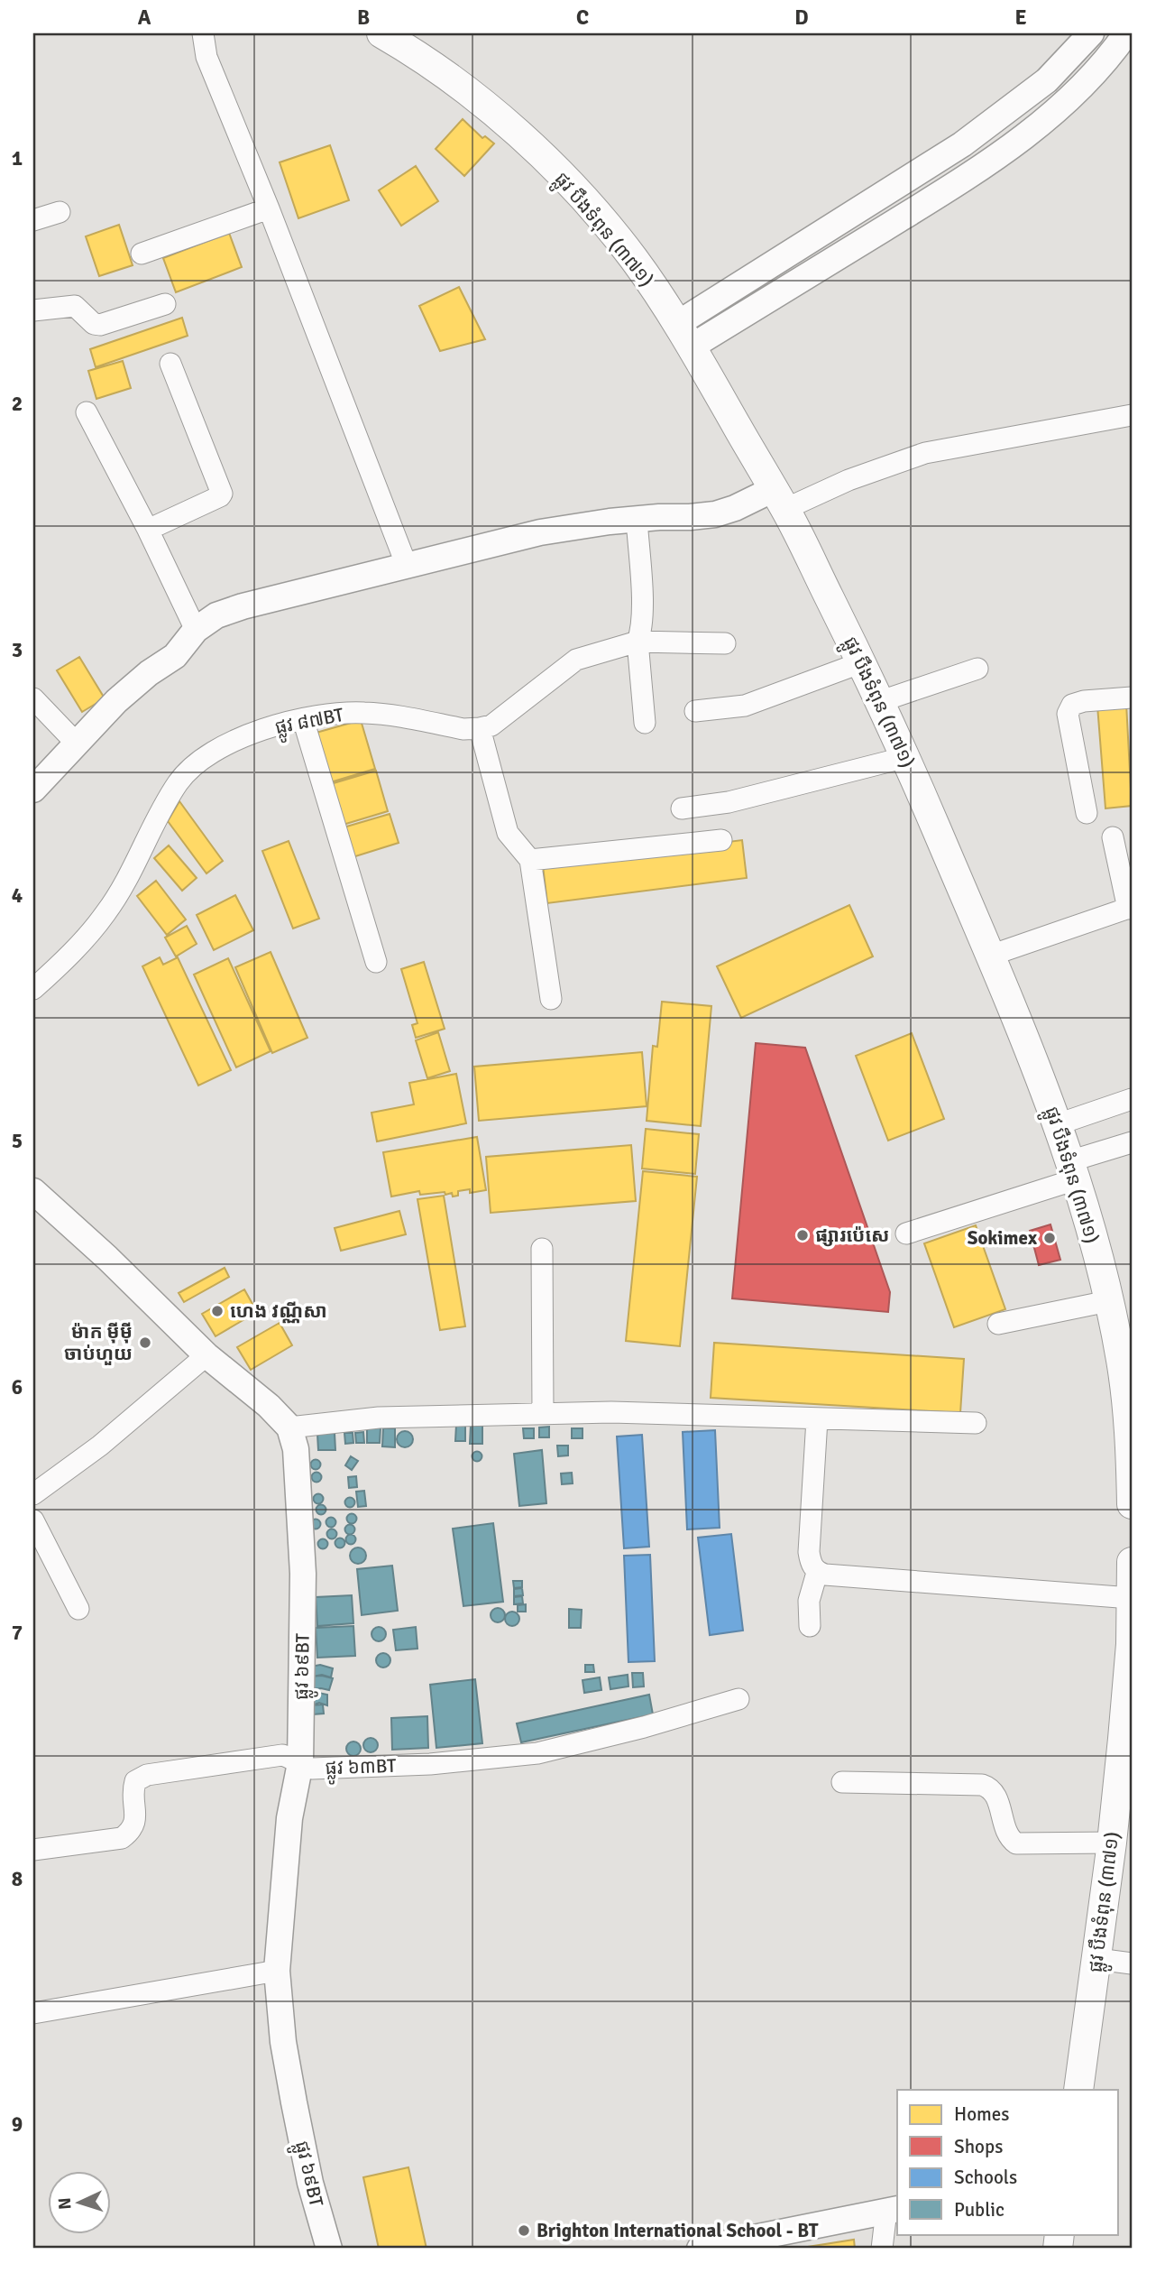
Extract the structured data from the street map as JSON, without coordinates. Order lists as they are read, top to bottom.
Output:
{
  "streets": {
    "main road": ["ផ្លូវ បឹងទំពុន (៣៧១)"],
    "street": ["ផ្លូវ ៨៧BT", "ផ្លូវ ៦៩BT", "ផ្លូវ ៦៣BT"]
  },
  "crossings": [
    ["ផ្លូវ ៦៩BT", "ផ្លូវ ៦៣BT"]
  ],
  "places": [
    "ផ្សារប៉េសេ",
    "Sokimex",
    "ហេង វណ្ណីសា",
    "ម៉ាក ម៉ីម៉ី ចាប់ហួយ",
    "Brighton International School - BT"
  ],
  "legend": [
    "Homes",
    "Shops",
    "Schools",
    "Public"
  ],
  "north": "left",
  "grid": {
    "columns": [
      "A",
      "B",
      "C",
      "D",
      "E"
    ],
    "rows": [
      "1",
      "2",
      "3",
      "4",
      "5",
      "6",
      "7",
      "8",
      "9"
    ]
  }
}
